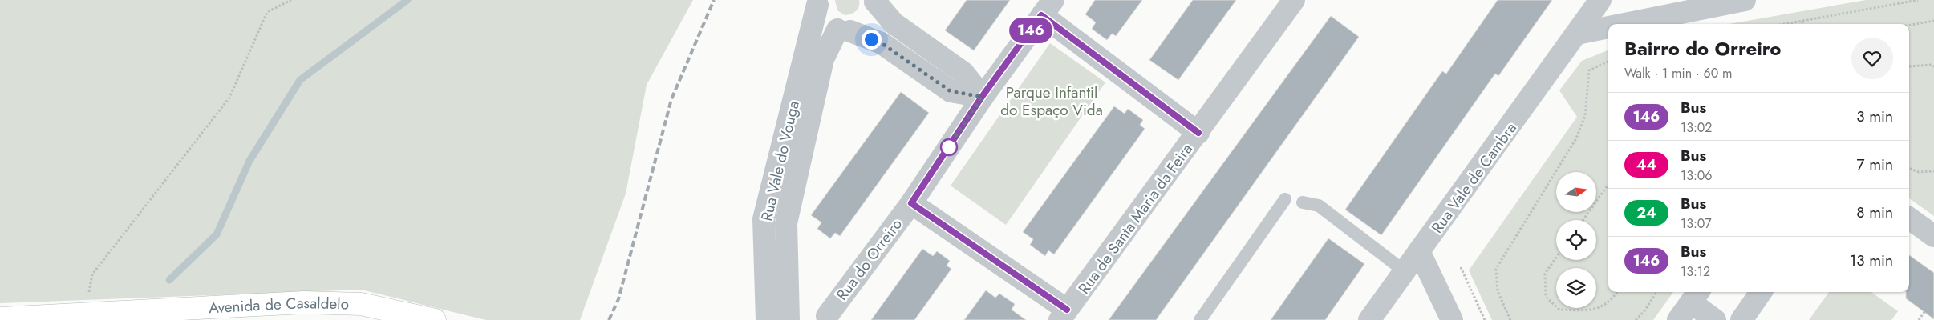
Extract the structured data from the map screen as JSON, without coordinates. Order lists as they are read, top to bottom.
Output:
{
  "streets": {
    "street": [
      "Rua Vale do Vouga",
      "Rua Vale de Cambra",
      "Rua de Santa Maria da Feira",
      "Rua do Orreiro",
      "Avenida de Casaldelo"
    ]
  },
  "crossings": [
    ["Rua de Santa Maria da Feira", "Rua do Orreiro"]
  ],
  "parks": ["Parque Infantil do Espaço Vida"],
  "lines": ["bus line 146"],
  "north": "right",
  "page": {
    "on_map": "146",
    "heading": ["Bairro do Orreiro", "Walk · 1 min · 60 m"],
    "list": [
      {
        "mark": "146",
        "name": "Bus",
        "note": "13:02",
        "value": "3 min"
      },
      {
        "mark": "44",
        "name": "Bus",
        "note": "13:06",
        "value": "7 min"
      },
      {
        "mark": "24",
        "name": "Bus",
        "note": "13:07",
        "value": "8 min"
      },
      {
        "mark": "146",
        "name": "Bus",
        "note": "13:12",
        "value": "13 min"
      }
    ]
  }
}
